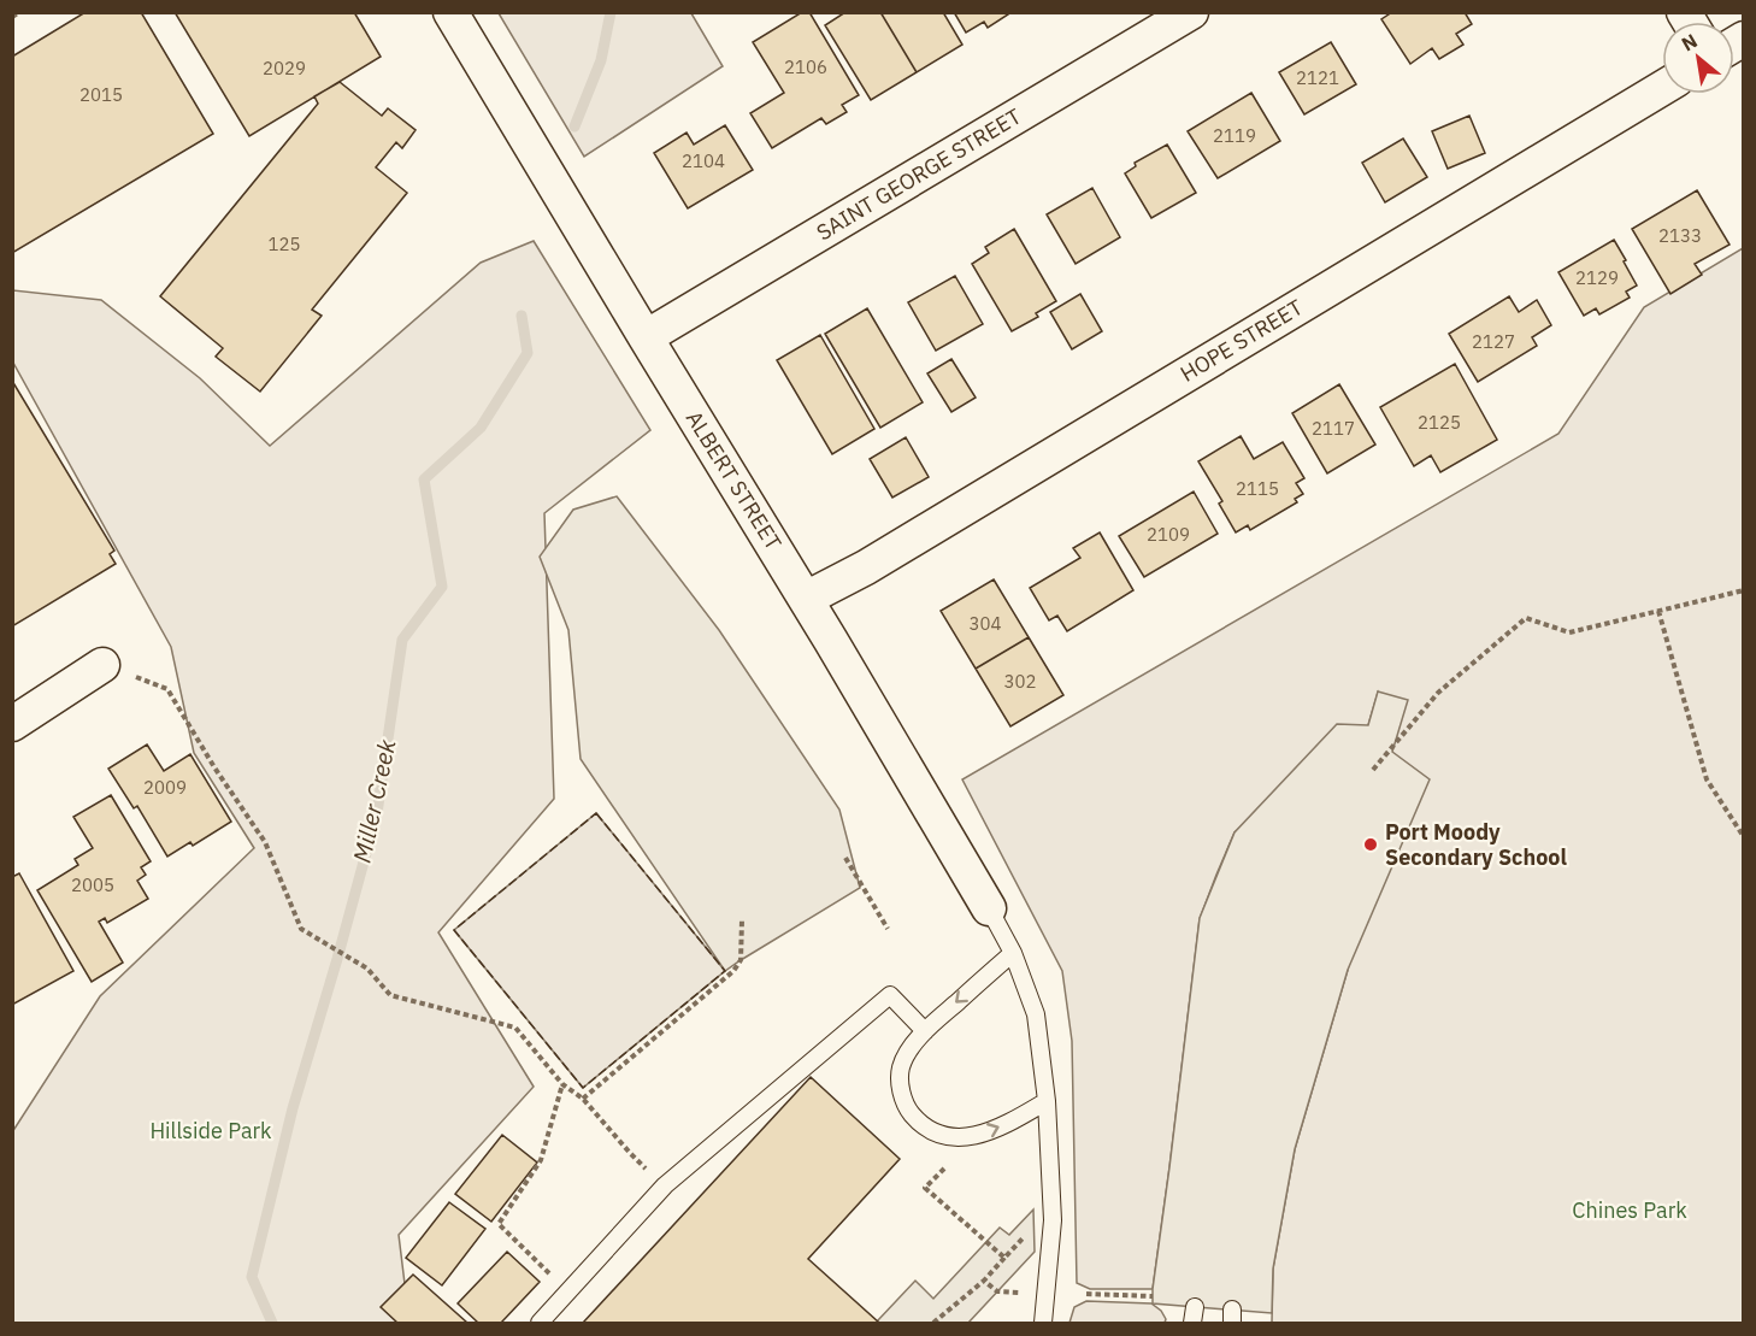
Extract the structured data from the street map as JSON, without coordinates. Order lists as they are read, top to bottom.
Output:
{
  "streets": {
    "street": ["SAINT GEORGE STREET", "HOPE STREET", "ALBERT STREET"]
  },
  "crossings": [
    ["SAINT GEORGE STREET", "ALBERT STREET"],
    ["HOPE STREET", "ALBERT STREET"]
  ],
  "water": ["Miller Creek"],
  "parks": ["Hillside Park", "Chines Park"],
  "places": ["Port Moody Secondary School"],
  "house_numbers": [
    "2106",
    "2029",
    "2121",
    "2015",
    "2119",
    "2104",
    "2133",
    "125",
    "2129",
    "2127",
    "2125",
    "2117",
    "2115",
    "2109",
    "304",
    "302",
    "2009",
    "2005"
  ],
  "north": "top left"
}
